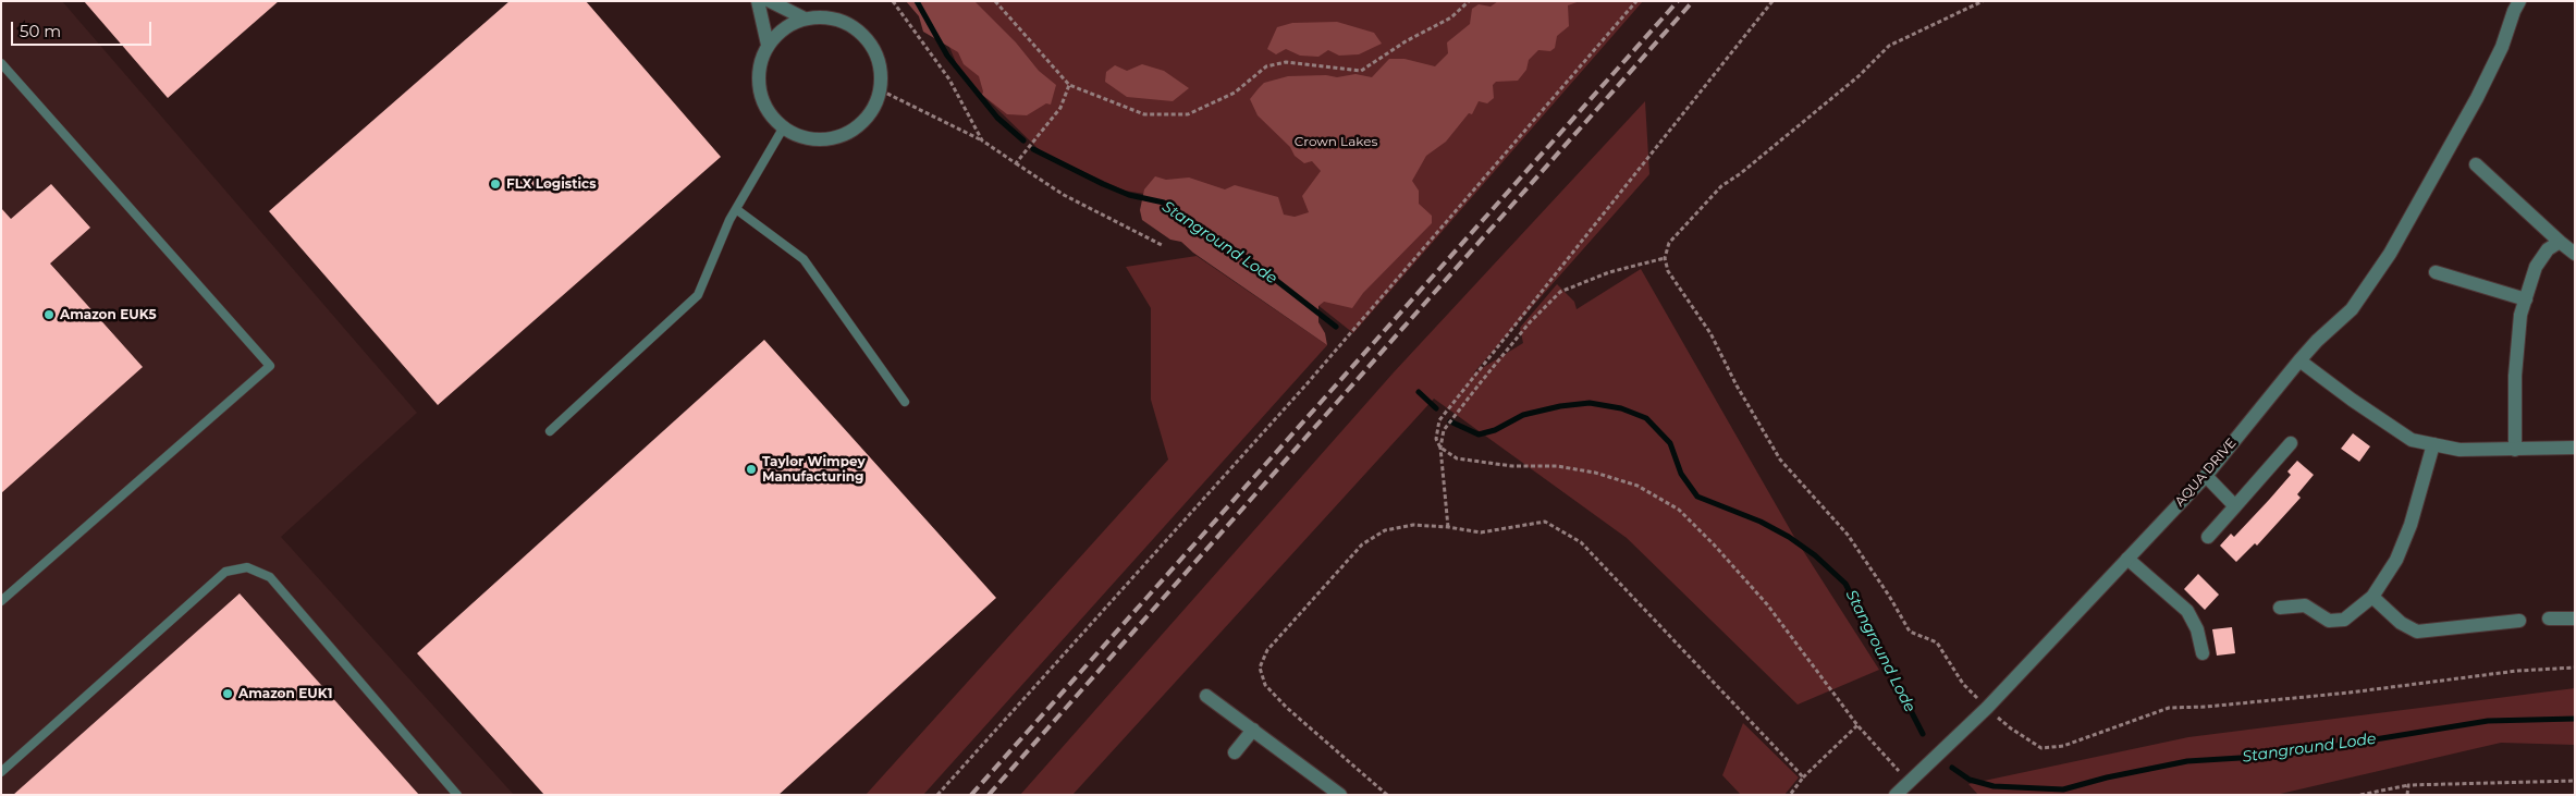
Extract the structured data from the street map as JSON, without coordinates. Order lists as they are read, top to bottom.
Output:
{
  "streets": {
    "street": ["AQUA DRIVE"]
  },
  "water": ["Stanground Lode"],
  "parks": ["Crown Lakes"],
  "places": [
    "FLX Logistics",
    "Amazon EUK5",
    "Taylor Wimpey Manufacturing",
    "Amazon EUK1"
  ],
  "scale_bar": "50 m"
}
